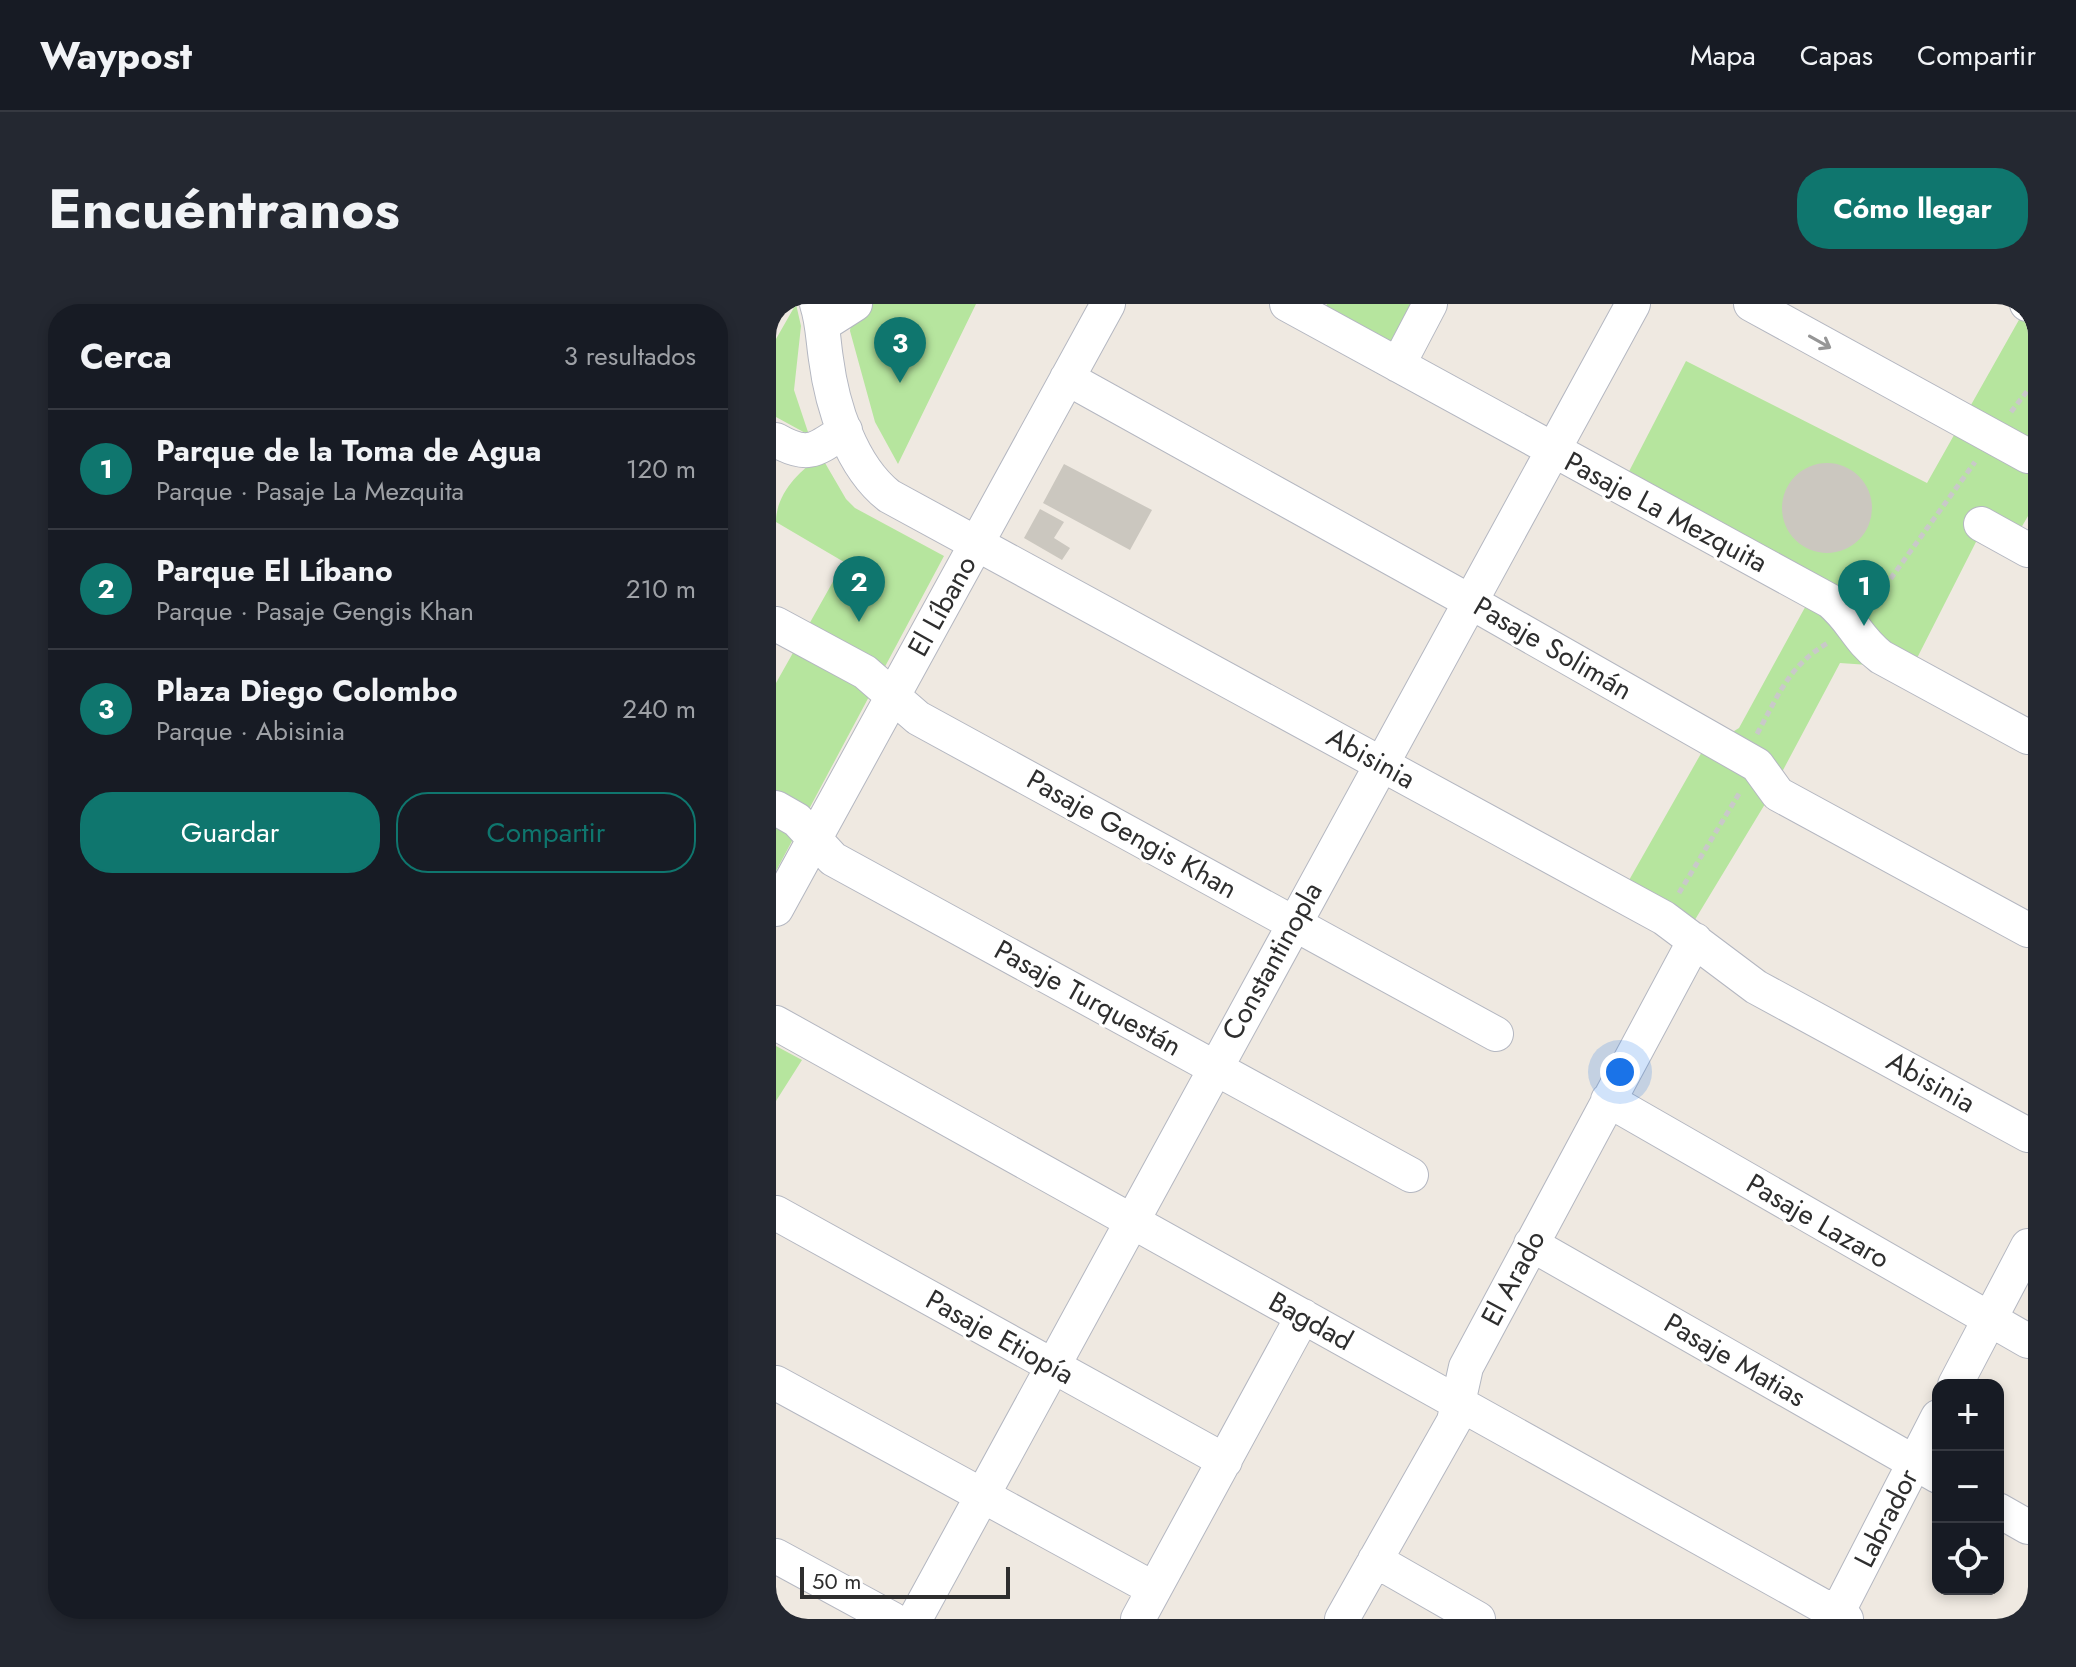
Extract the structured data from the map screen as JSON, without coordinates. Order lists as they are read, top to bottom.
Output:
{
  "streets": {
    "street": [
      "Pasaje La Mezquita",
      "El Líbano",
      "Pasaje Solimán",
      "Abisinia",
      "Pasaje Gengis Khan",
      "Constantinopla",
      "Pasaje Turquestán",
      "Pasaje Lazaro",
      "El Arado",
      "Bagdad",
      "Pasaje Etiopía",
      "Pasaje Matias",
      "Labrador"
    ]
  },
  "crossings": [
    ["Pasaje La Mezquita", "Constantinopla"],
    ["El Líbano", "Pasaje Solimán"],
    ["El Líbano", "Abisinia"],
    ["El Líbano", "Pasaje Gengis Khan"],
    ["El Líbano", "Pasaje Turquestán"],
    ["Pasaje Solimán", "Constantinopla"],
    ["Abisinia", "Constantinopla"],
    ["Abisinia", "El Arado"],
    ["Pasaje Gengis Khan", "Constantinopla"],
    ["Constantinopla", "Pasaje Turquestán"],
    ["Constantinopla", "Bagdad"],
    ["Constantinopla", "Pasaje Etiopía"],
    ["Pasaje Lazaro", "El Arado"],
    ["El Arado", "Bagdad"],
    ["El Arado", "Pasaje Matias"],
    ["Bagdad", "Labrador"],
    ["Pasaje Matias", "Labrador"]
  ],
  "scale_bar": "50 m",
  "page": {
    "header": "Waypost",
    "nav": ["Mapa", "Capas", "Compartir"],
    "title": "Encuéntranos",
    "buttons": [
      "Cómo llegar",
      ["Guardar", "Compartir"]
    ],
    "heading": ["Cerca", "3 resultados"],
    "pins": ["3", "2", "1"],
    "list": [
      {
        "mark": "1",
        "name": "Parque de la Toma de Agua",
        "note": "Parque · Pasaje La Mezquita",
        "value": "120 m"
      },
      {
        "mark": "2",
        "name": "Parque El Líbano",
        "note": "Parque · Pasaje Gengis Khan",
        "value": "210 m"
      },
      {
        "mark": "3",
        "name": "Plaza Diego Colombo",
        "note": "Parque · Abisinia",
        "value": "240 m"
      }
    ],
    "map_buttons": ["+", "−"],
    "scale": "50 m"
  }
}
